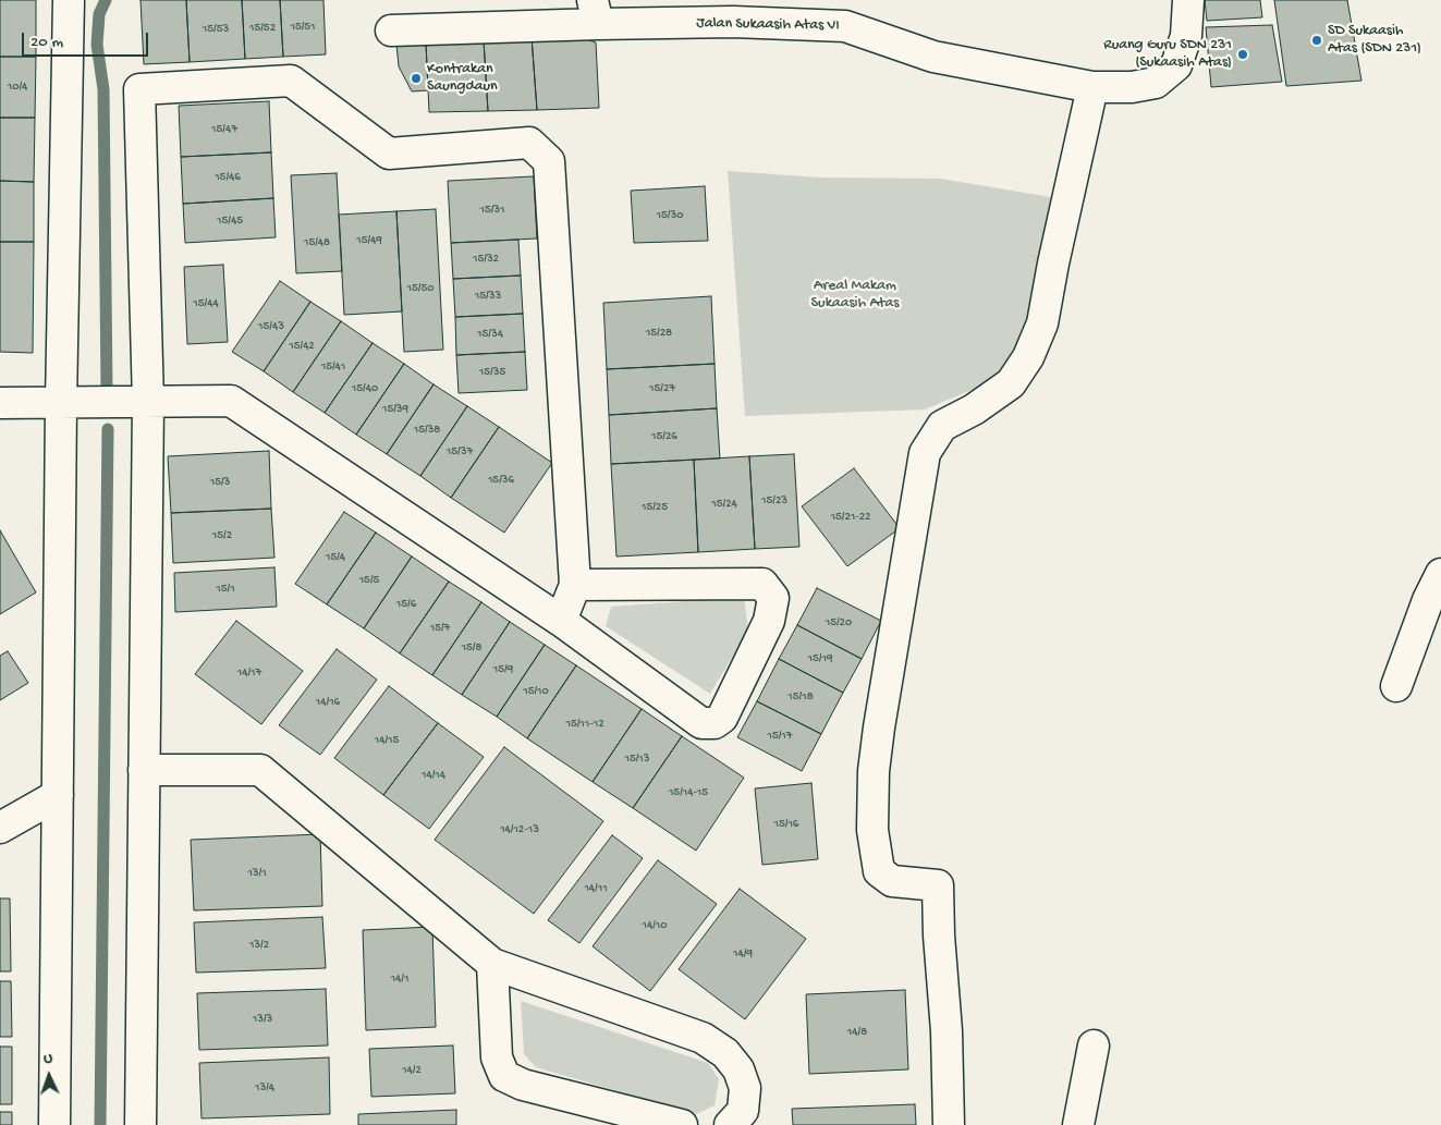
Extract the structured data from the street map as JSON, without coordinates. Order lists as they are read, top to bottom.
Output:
{
  "streets": {
    "street": ["Jalan Sukaasih Atas VI"]
  },
  "parks": ["Areal Makam Sukaasih Atas"],
  "places": ["SD Sukaasih Atas (SDN 231)", "Ruang Guru SDN 231 (Sukaasih Atas)", "Kontrakan Saungdaun"],
  "house_numbers": [
    "15/51",
    "15/52",
    "15/53",
    "10/4",
    "15/47",
    "15/46",
    "15/31",
    "15/30",
    "15/45",
    "15/49",
    "15/48",
    "15/32",
    "15/50",
    "15/33",
    "15/44",
    "15/43",
    "15/28",
    "15/34",
    "15/42",
    "15/41",
    "15/35",
    "15/40",
    "15/27",
    "15/39",
    "15/38",
    "15/26",
    "15/37",
    "15/36",
    "15/3",
    "15/23",
    "15/24",
    "15/25",
    "15/21-22",
    "15/2",
    "15/4",
    "15/5",
    "15/1",
    "15/6",
    "15/20",
    "15/7",
    "15/8",
    "15/19",
    "15/9",
    "14/17",
    "15/10",
    "15/18",
    "14/16",
    "15/11-12",
    "15/17",
    "14/15",
    "15/13",
    "14/14",
    "15/14-15",
    "15/16",
    "14/12-13",
    "13/1",
    "14/11",
    "14/10",
    "13/2",
    "14/9",
    "14/1",
    "13/3",
    "14/8",
    "14/2",
    "13/4"
  ],
  "scale_bar": "20 m",
  "north": "top"
}
